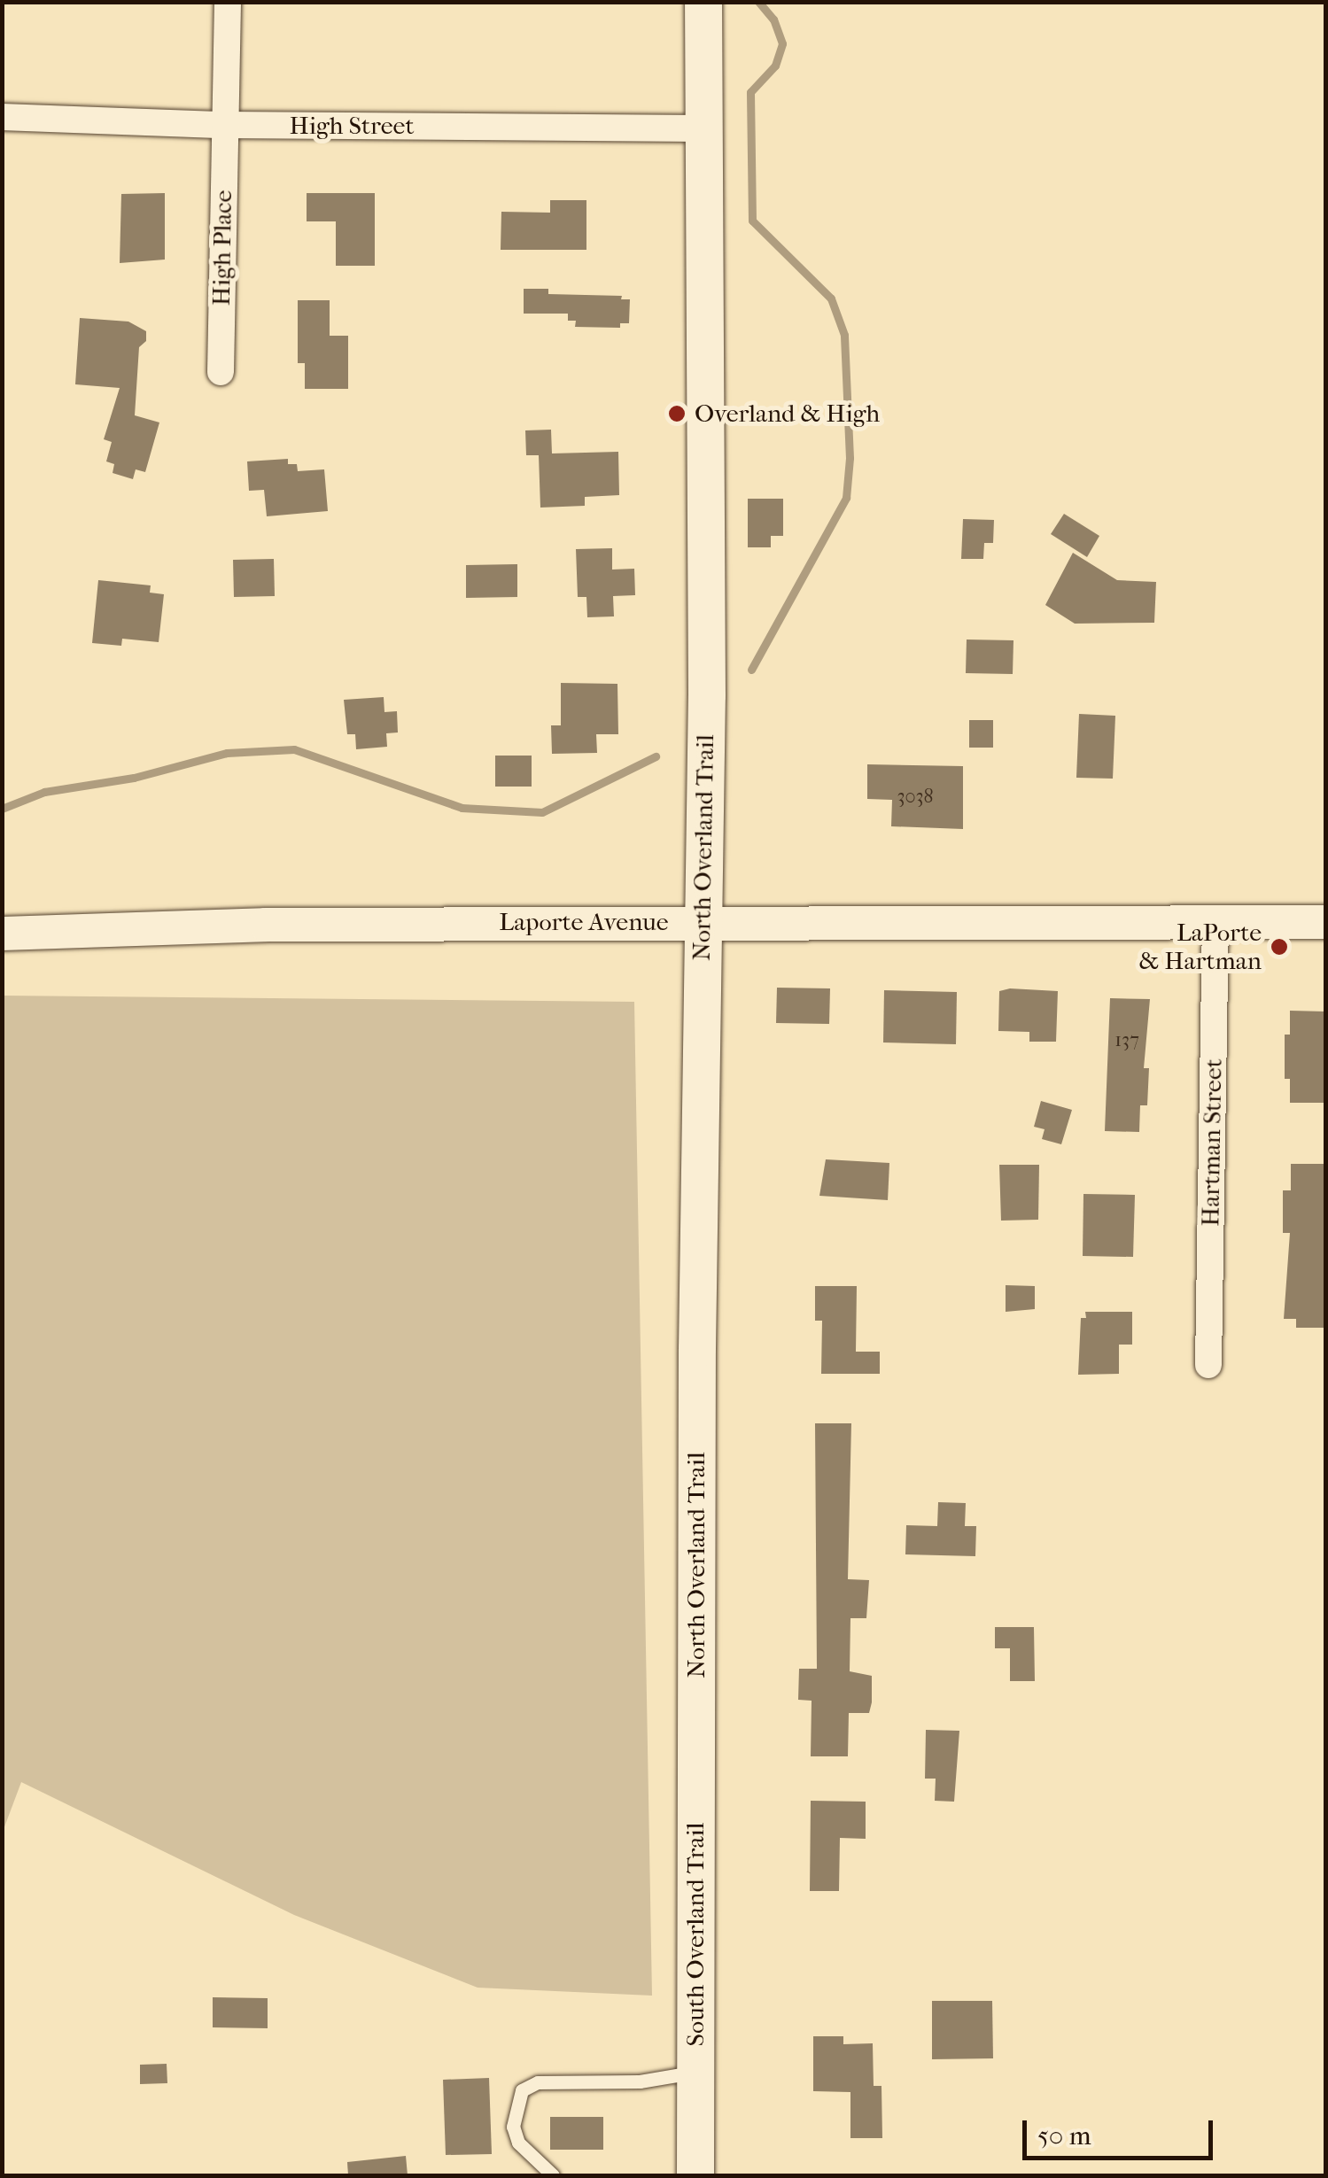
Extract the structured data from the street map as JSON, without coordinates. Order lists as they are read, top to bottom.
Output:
{
  "streets": {
    "main road": ["North Overland Trail", "South Overland Trail"],
    "street": [
      "High Street",
      "High Place",
      "Laporte Avenue",
      "Hartman Street"
    ]
  },
  "crossings": [
    ["High Street", "High Place"],
    ["High Street", "North Overland Trail"],
    ["North Overland Trail", "Laporte Avenue"],
    ["North Overland Trail", "South Overland Trail"],
    ["Laporte Avenue", "Hartman Street"]
  ],
  "places": ["Overland & High", "LaPorte & Hartman"],
  "house_numbers": ["3038", "137"],
  "scale_bar": "50 m"
}
